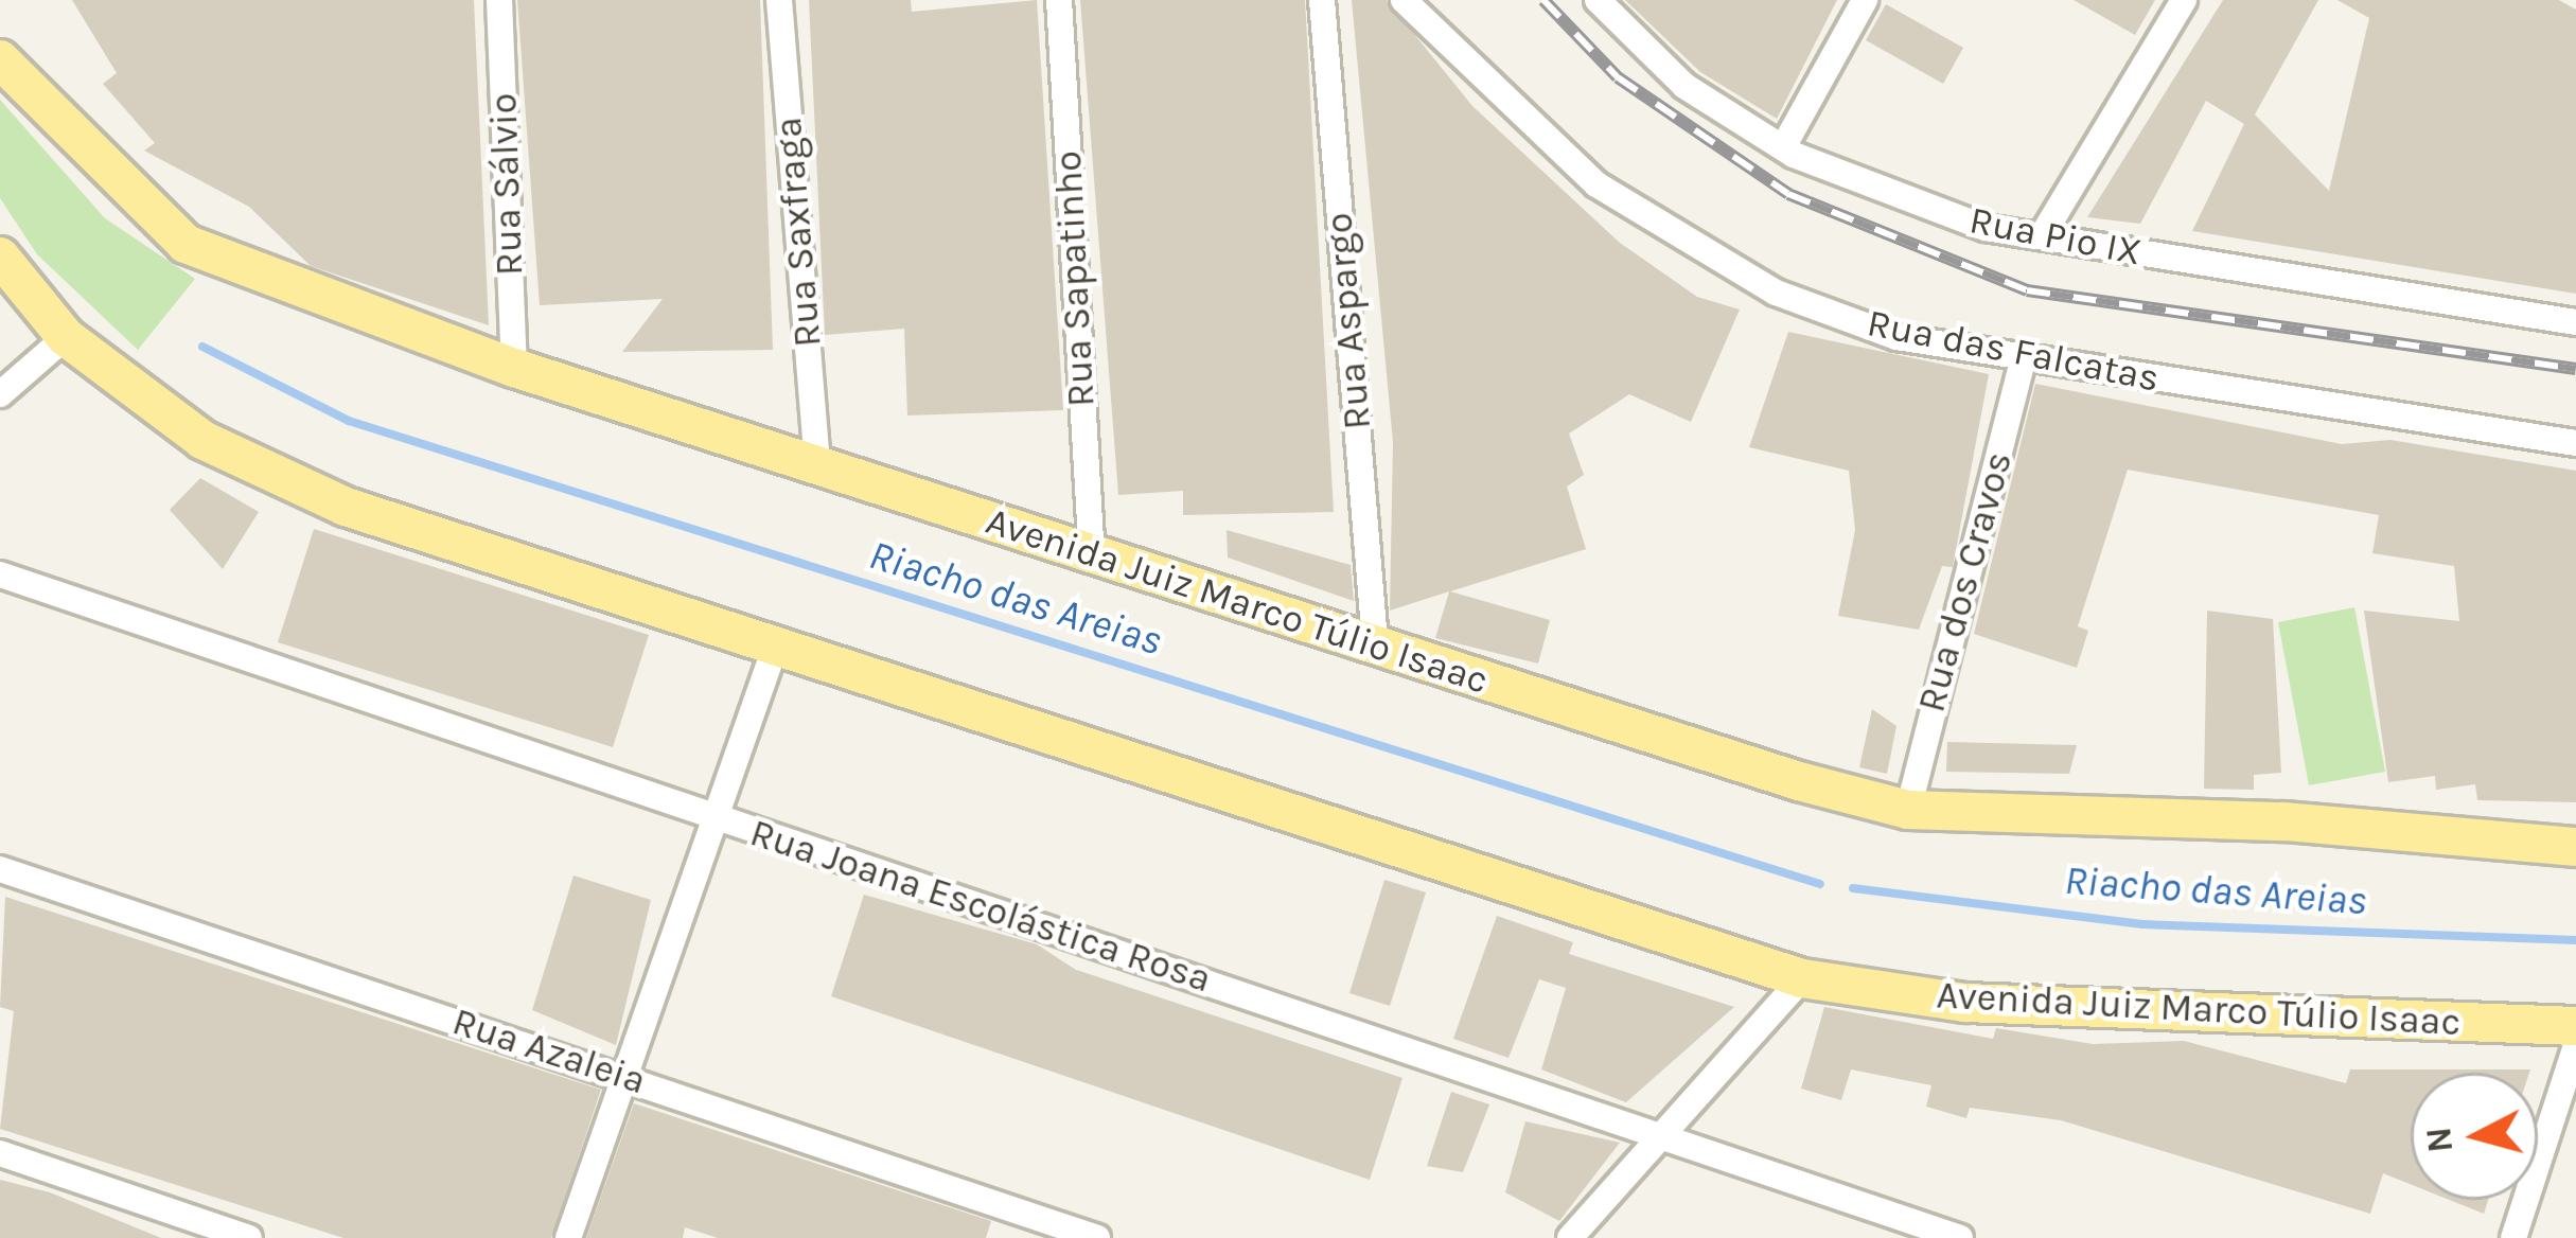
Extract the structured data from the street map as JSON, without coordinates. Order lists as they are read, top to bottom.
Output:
{
  "streets": {
    "main road": ["Avenida Juiz Marco Túlio Isaac"],
    "street": [
      "Rua Sálvio",
      "Rua Saxfraga",
      "Rua Pio IX",
      "Rua Sapatinho",
      "Rua Aspargo",
      "Rua das Falcatas",
      "Rua dos Cravos",
      "Rua Joana Escolástica Rosa",
      "Rua Azaleia"
    ]
  },
  "crossings": [
    ["Rua Sálvio", "Avenida Juiz Marco Túlio Isaac"],
    ["Rua Saxfraga", "Avenida Juiz Marco Túlio Isaac"],
    ["Rua Sapatinho", "Avenida Juiz Marco Túlio Isaac"],
    ["Rua Aspargo", "Avenida Juiz Marco Túlio Isaac"],
    ["Rua das Falcatas", "Rua dos Cravos"],
    ["Rua dos Cravos", "Avenida Juiz Marco Túlio Isaac"]
  ],
  "water": ["Riacho das Areias"],
  "north": "left"
}
